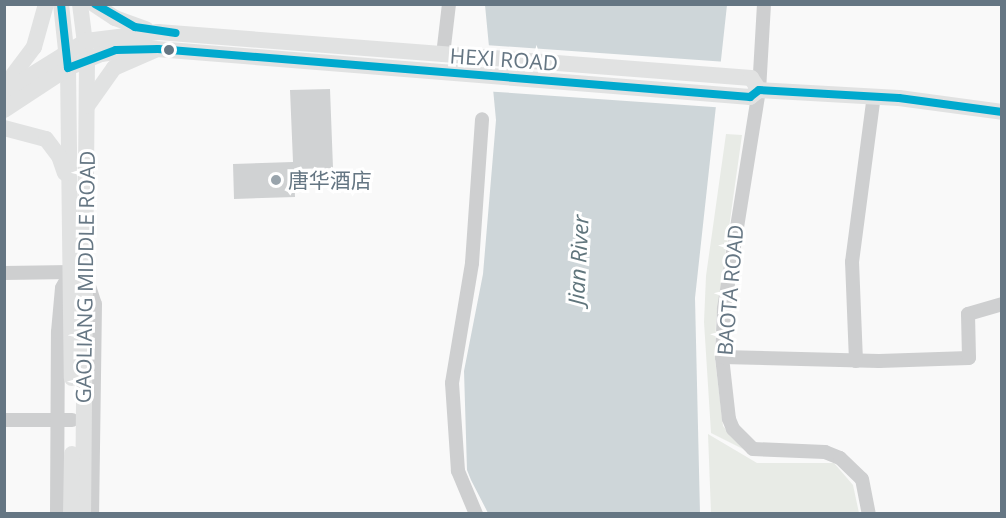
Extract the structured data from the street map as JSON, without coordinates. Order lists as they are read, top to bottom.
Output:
{
  "streets": {
    "main road": ["HEXI ROAD", "GAOLIANG MIDDLE ROAD"],
    "street": ["BAOTA ROAD"]
  },
  "crossings": [
    ["HEXI ROAD", "GAOLIANG MIDDLE ROAD"],
    ["HEXI ROAD", "BAOTA ROAD"]
  ],
  "water": ["Jian River"],
  "places": ["唐华酒店"]
}
